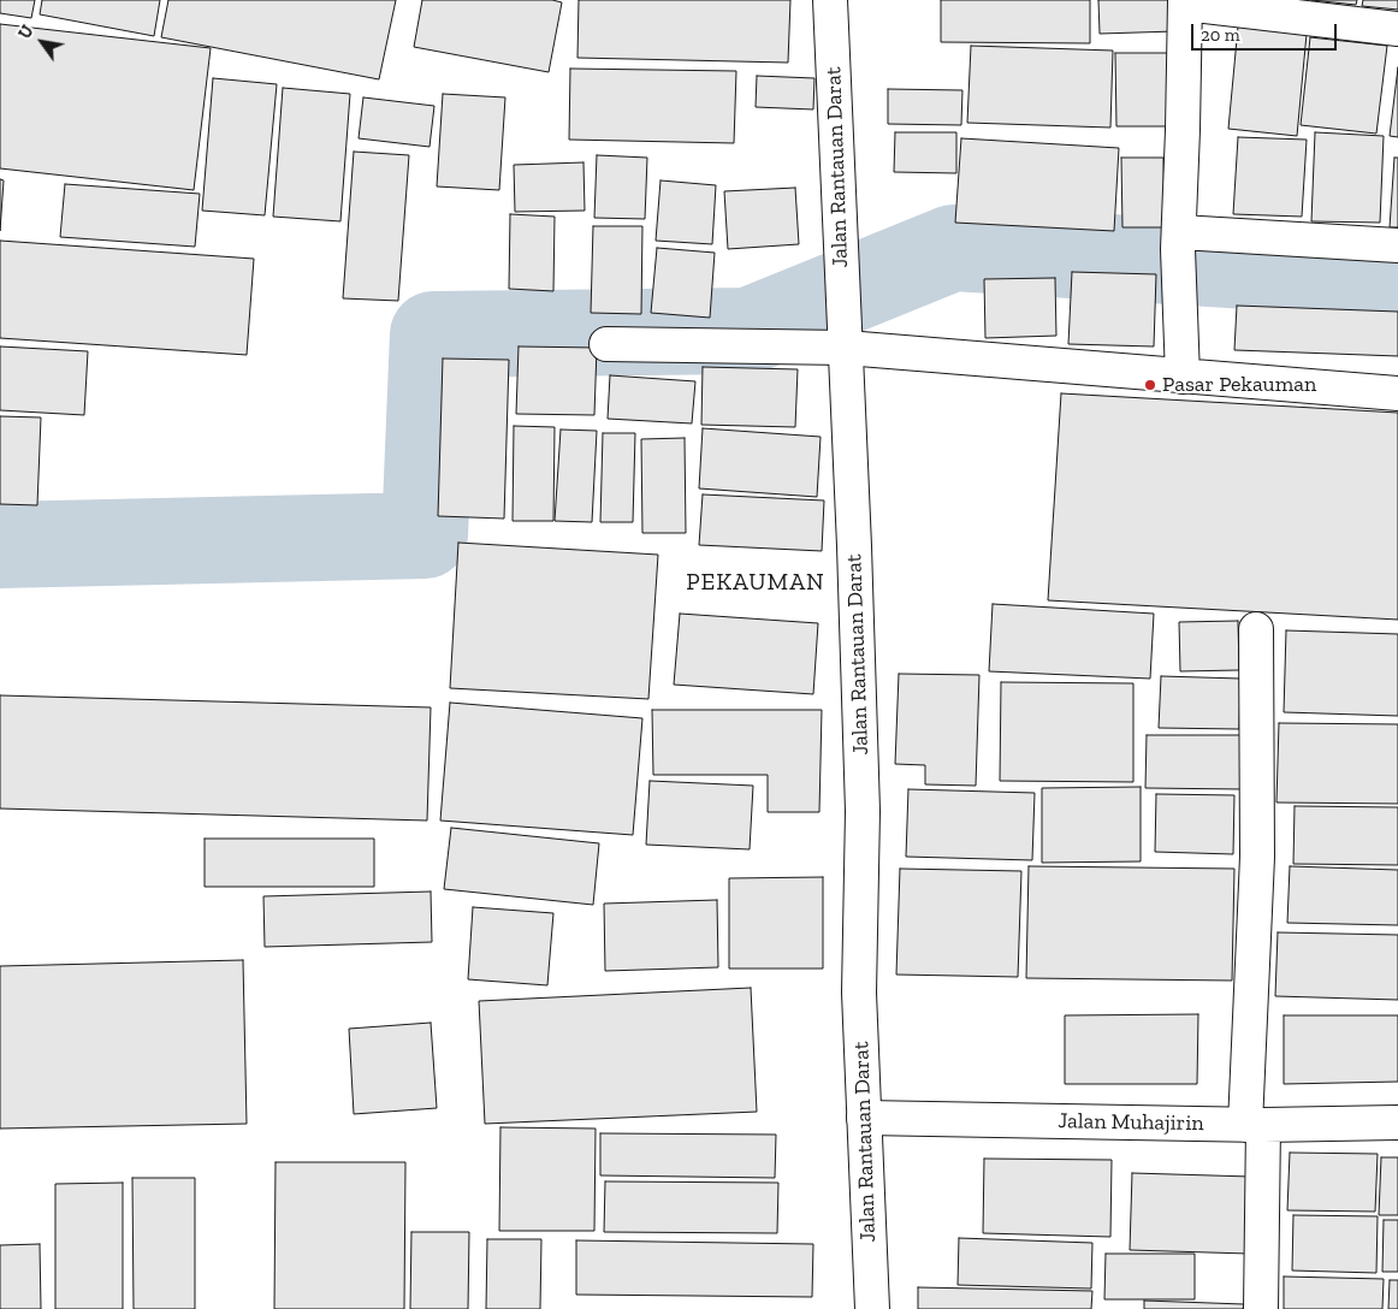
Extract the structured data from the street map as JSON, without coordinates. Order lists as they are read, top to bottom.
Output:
{
  "streets": {
    "street": ["Jalan Rantauan Darat", "Jalan Muhajirin"]
  },
  "crossings": [
    ["Jalan Rantauan Darat", "Jalan Muhajirin"]
  ],
  "districts": ["PEKAUMAN"],
  "places": ["Pasar Pekauman"],
  "scale_bar": "20 m",
  "north": "top left"
}
